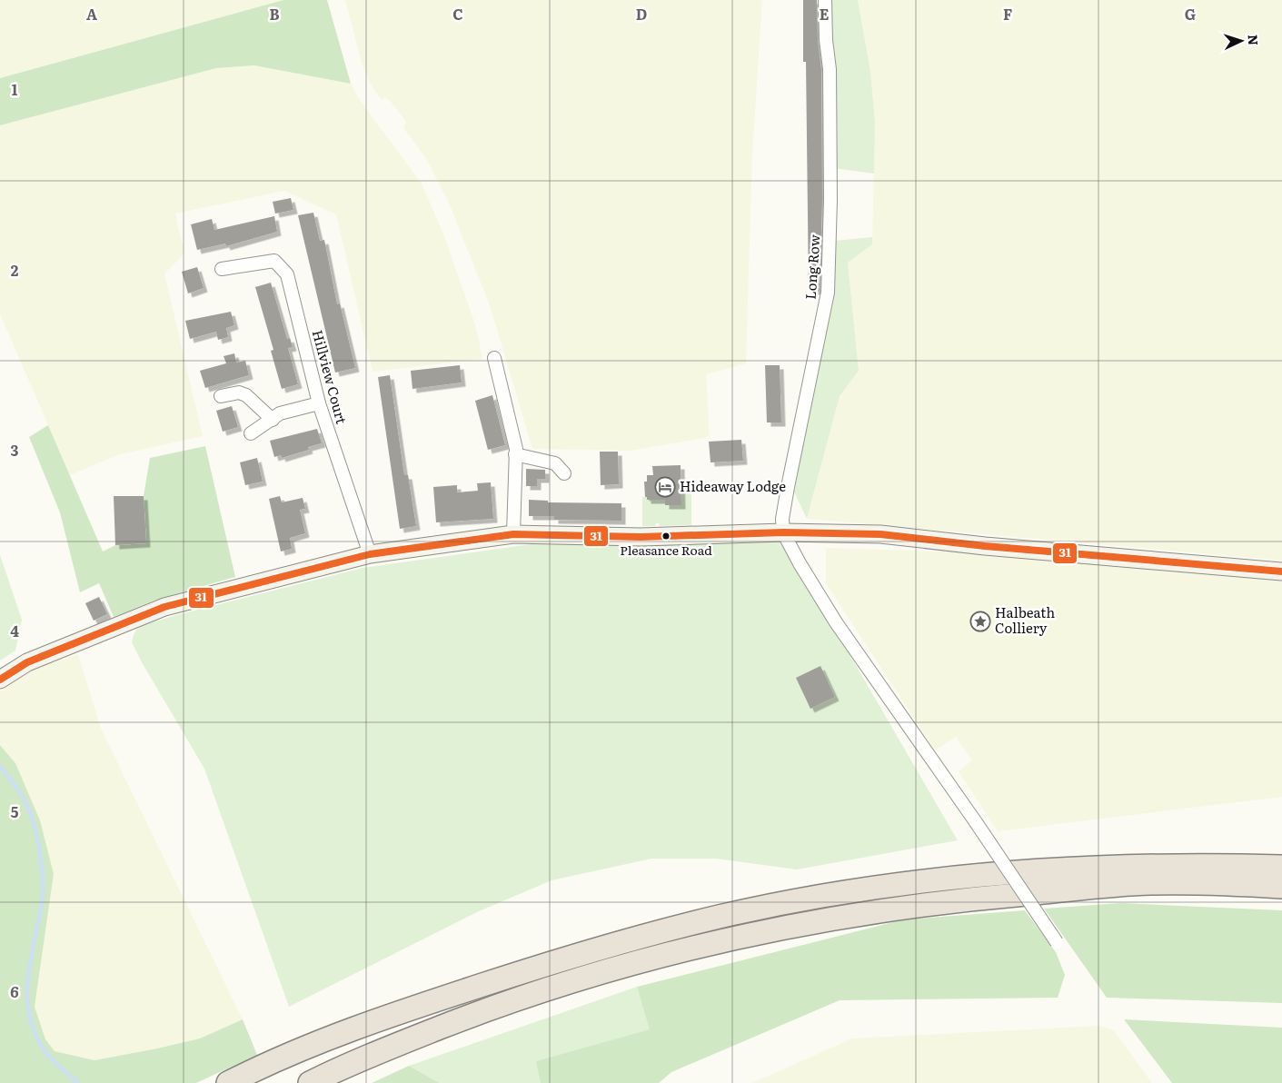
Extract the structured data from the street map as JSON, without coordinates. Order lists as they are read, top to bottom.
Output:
{
  "streets": {
    "street": ["Long Row", "Hillview Court"]
  },
  "places": {
    "hotel": ["Hideaway Lodge"],
    "other": ["Pleasance Road"],
    "place": ["Halbeath Colliery"]
  },
  "lines": ["transit line 31"],
  "north": "right",
  "grid": {
    "columns": [
      "A",
      "B",
      "C",
      "D",
      "E",
      "F",
      "G"
    ],
    "rows": [
      "1",
      "2",
      "3",
      "4",
      "5",
      "6"
    ]
  }
}
